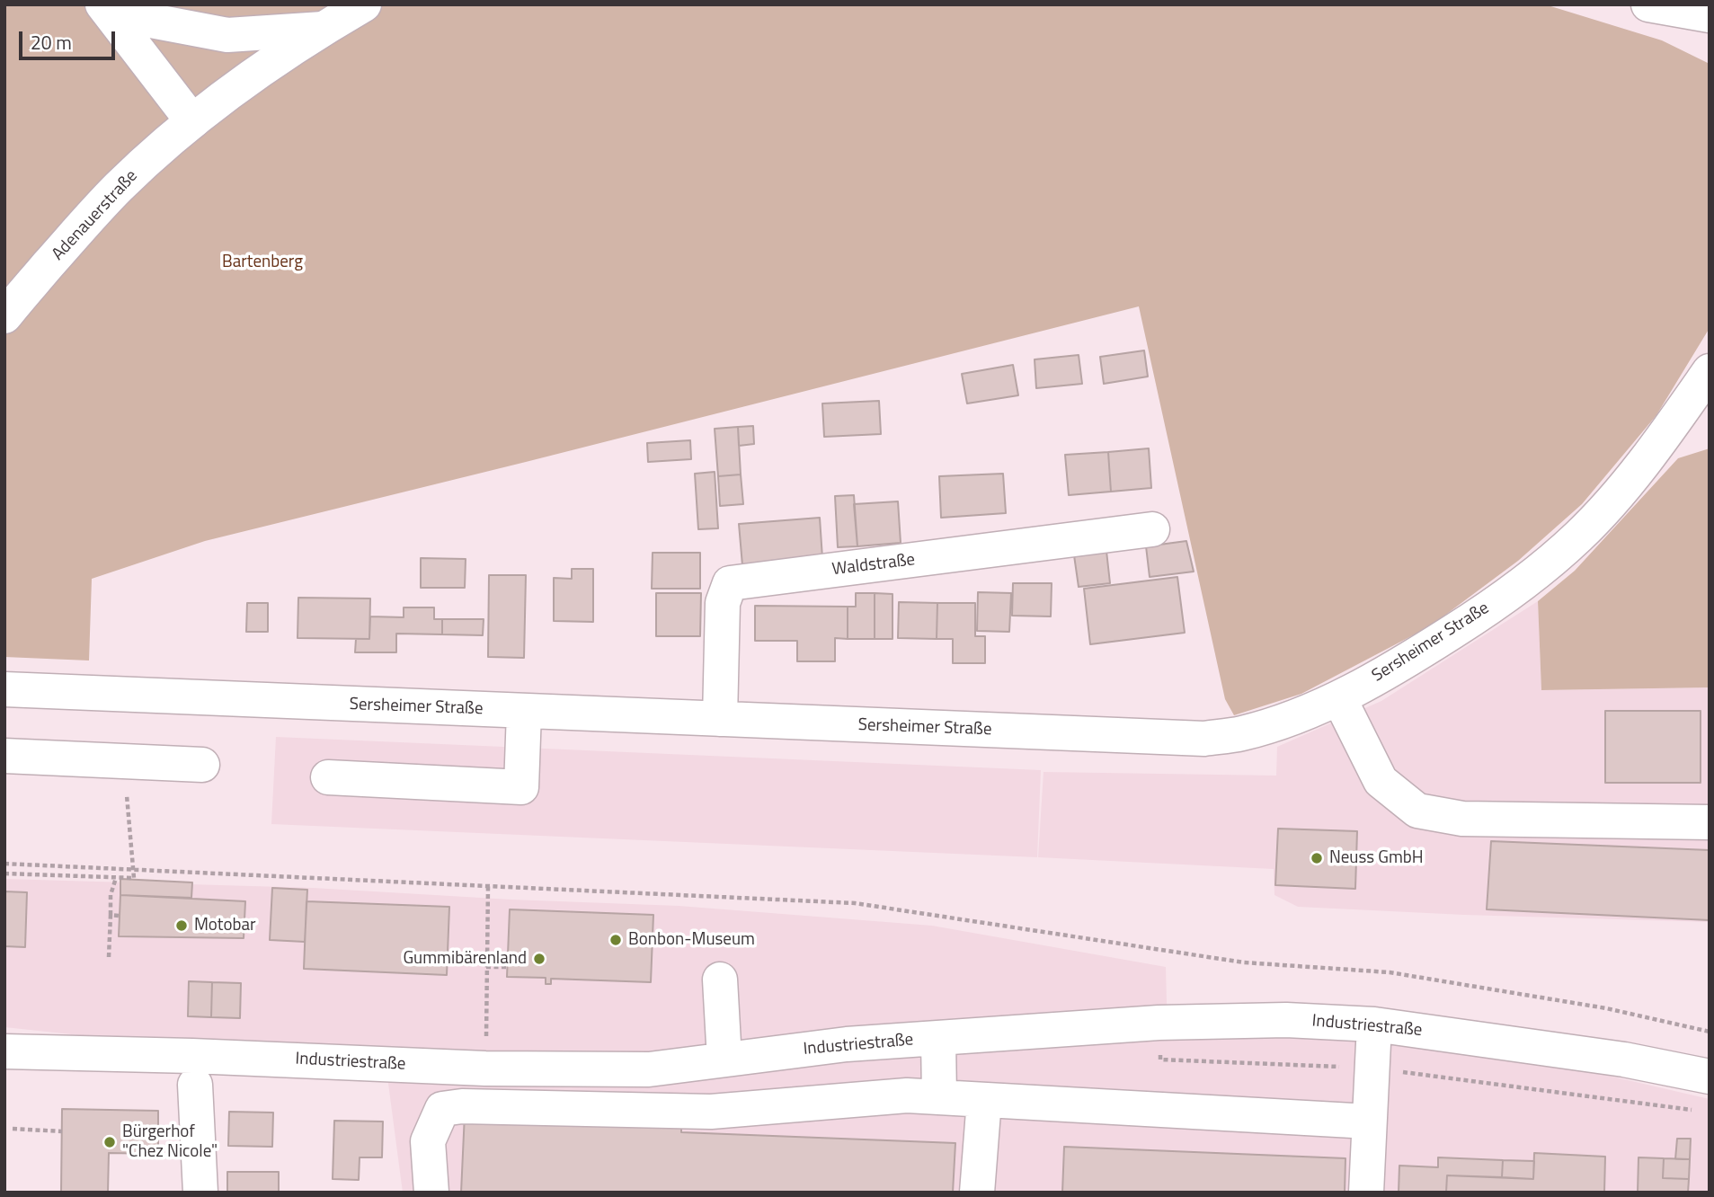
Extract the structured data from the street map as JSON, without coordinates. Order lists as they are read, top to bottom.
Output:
{
  "streets": {
    "street": [
      "Adenauerstraße",
      "Waldstraße",
      "Sersheimer Straße",
      "Industriestraße"
    ]
  },
  "crossings": [
    ["Waldstraße", "Sersheimer Straße"]
  ],
  "parks": ["Bartenberg"],
  "places": [
    "Neuss GmbH",
    "Motobar",
    "Bonbon-Museum",
    "Gummibärenland",
    "Bürgerhof \"Chez Nicole\""
  ],
  "scale_bar": "20 m"
}
